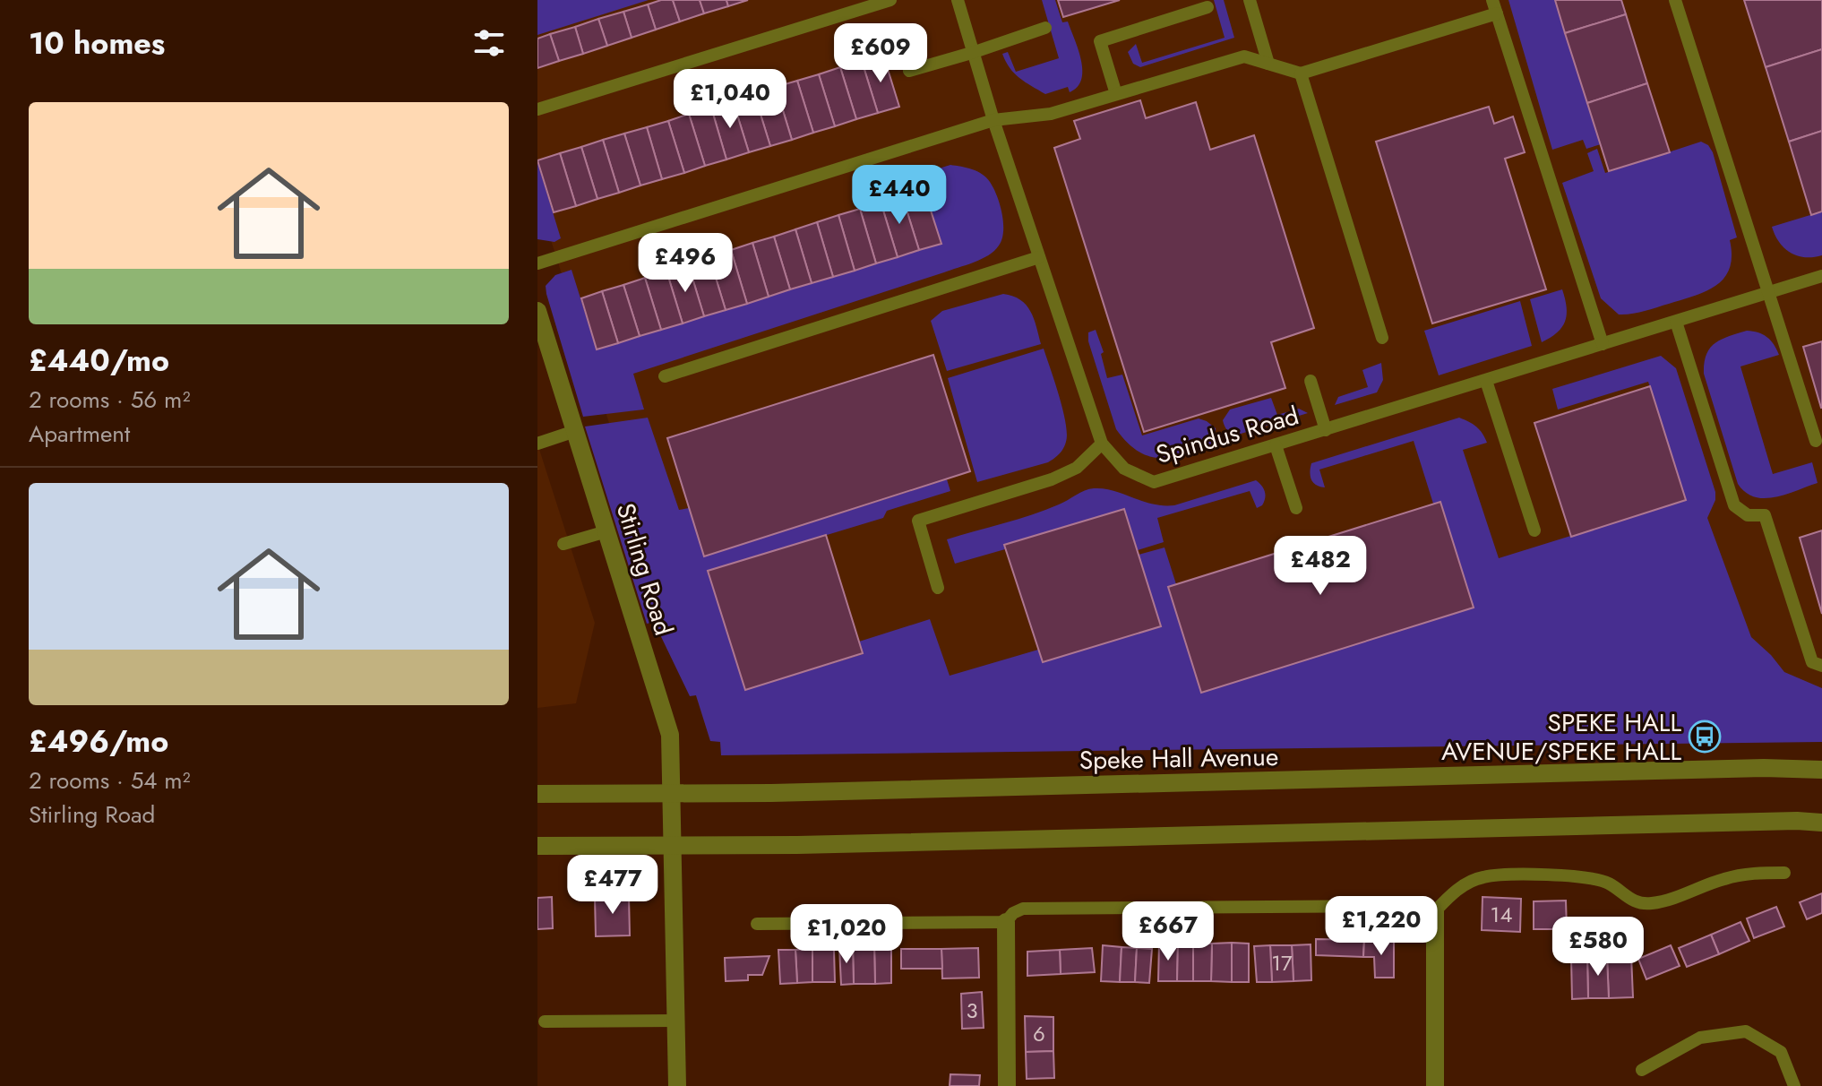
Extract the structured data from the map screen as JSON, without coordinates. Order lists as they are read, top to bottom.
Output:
{
  "streets": {
    "street": ["Stirling Road", "Speke Hall Avenue"],
    "lane": ["Spindus Road"]
  },
  "crossings": [
    ["Stirling Road", "Speke Hall Avenue"]
  ],
  "places": {
    "bus stop": ["SPEKE HALL AVENUE/SPEKE HALL"]
  },
  "house_numbers": [
    "14",
    "17",
    "3",
    "6"
  ],
  "page": {
    "heading": "10 homes",
    "price": [
      "£609",
      "£1,040",
      "£440",
      "£496",
      "£482",
      "£477",
      "£1,220",
      "£667",
      "£1,020",
      "£580"
    ],
    "list": [
      {
        "name": "£440/mo",
        "note": "2 rooms · 56 m² · Apartment"
      },
      {
        "name": "£496/mo",
        "note": "2 rooms · 54 m² · Stirling Road"
      }
    ]
  }
}
